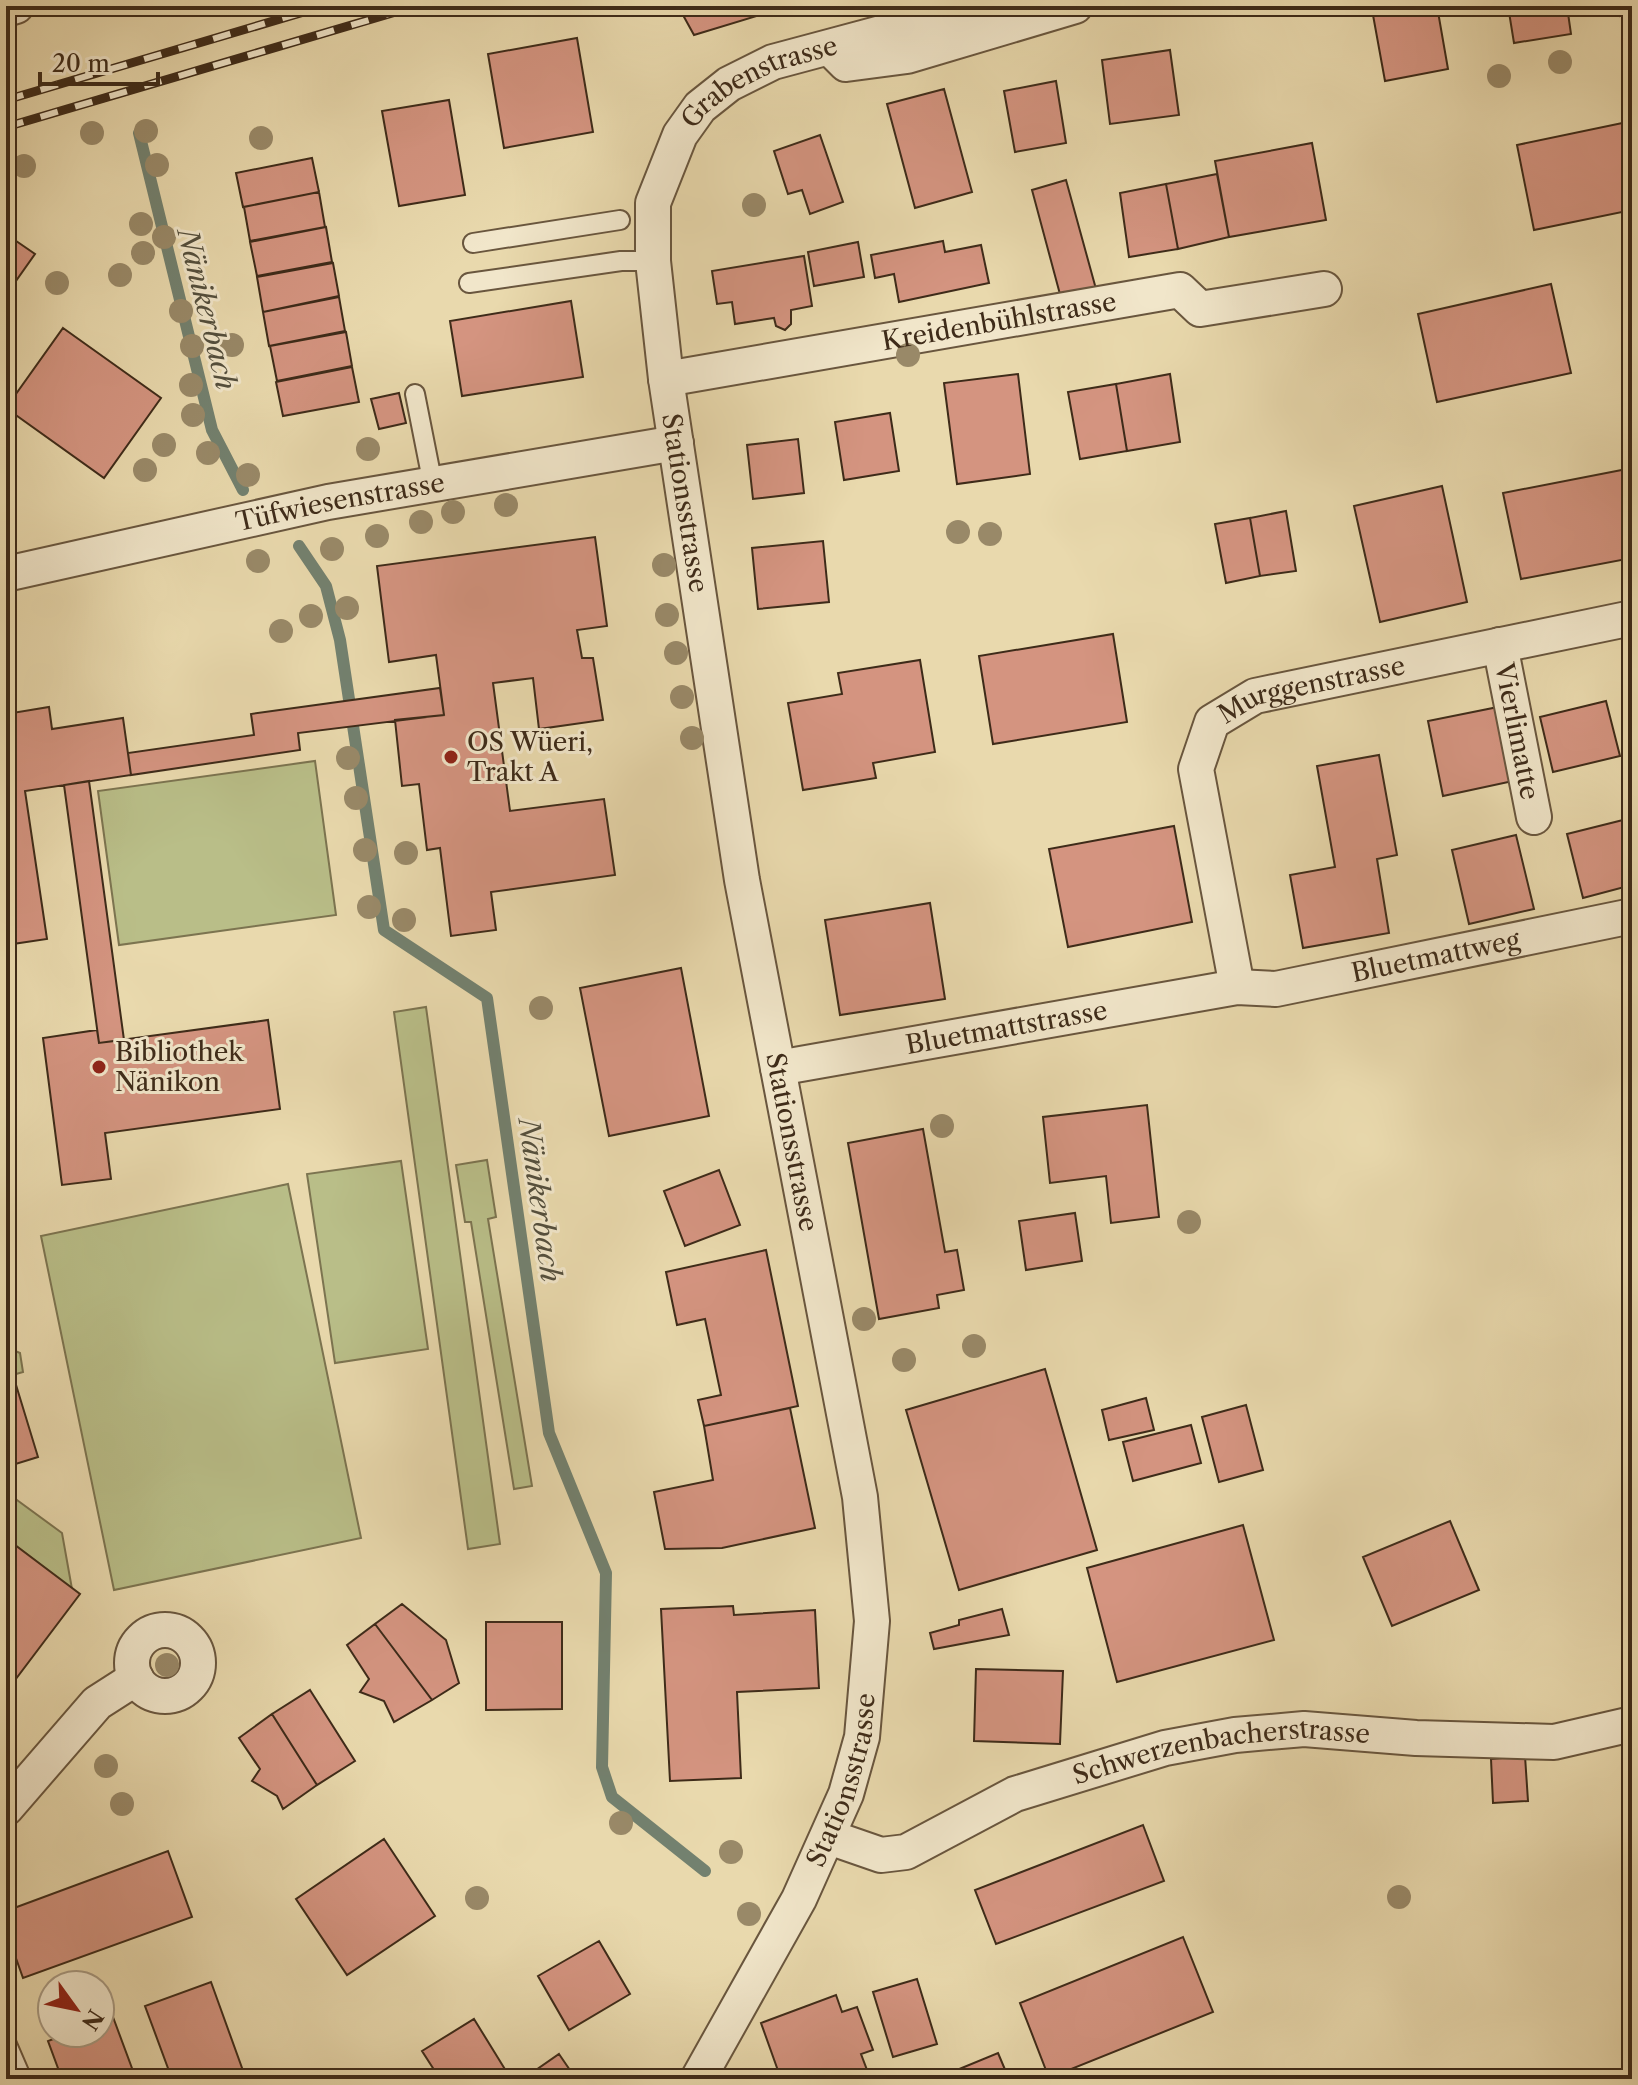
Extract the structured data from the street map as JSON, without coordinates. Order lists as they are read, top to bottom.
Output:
{
  "streets": {
    "street": [
      "Grabenstrasse",
      "Kreidenbühlstrasse",
      "Tüfwiesenstrasse",
      "Stationsstrasse",
      "Murggenstrasse",
      "Vierlimatte",
      "Bluetmattweg",
      "Bluetmattstrasse",
      "Schwerzenbacherstrasse"
    ]
  },
  "crossings": [
    ["Grabenstrasse", "Stationsstrasse"],
    ["Kreidenbühlstrasse", "Stationsstrasse"],
    ["Tüfwiesenstrasse", "Stationsstrasse"],
    ["Stationsstrasse", "Bluetmattstrasse"],
    ["Stationsstrasse", "Schwerzenbacherstrasse"],
    ["Murggenstrasse", "Vierlimatte"],
    ["Murggenstrasse", "Bluetmattweg"],
    ["Murggenstrasse", "Bluetmattstrasse"],
    ["Bluetmattweg", "Bluetmattstrasse"]
  ],
  "water": ["Nänikerbach"],
  "places": ["OS Wüeri, Trakt A", "Bibliothek Nänikon"],
  "scale_bar": "20 m",
  "north": "bottom right"
}
